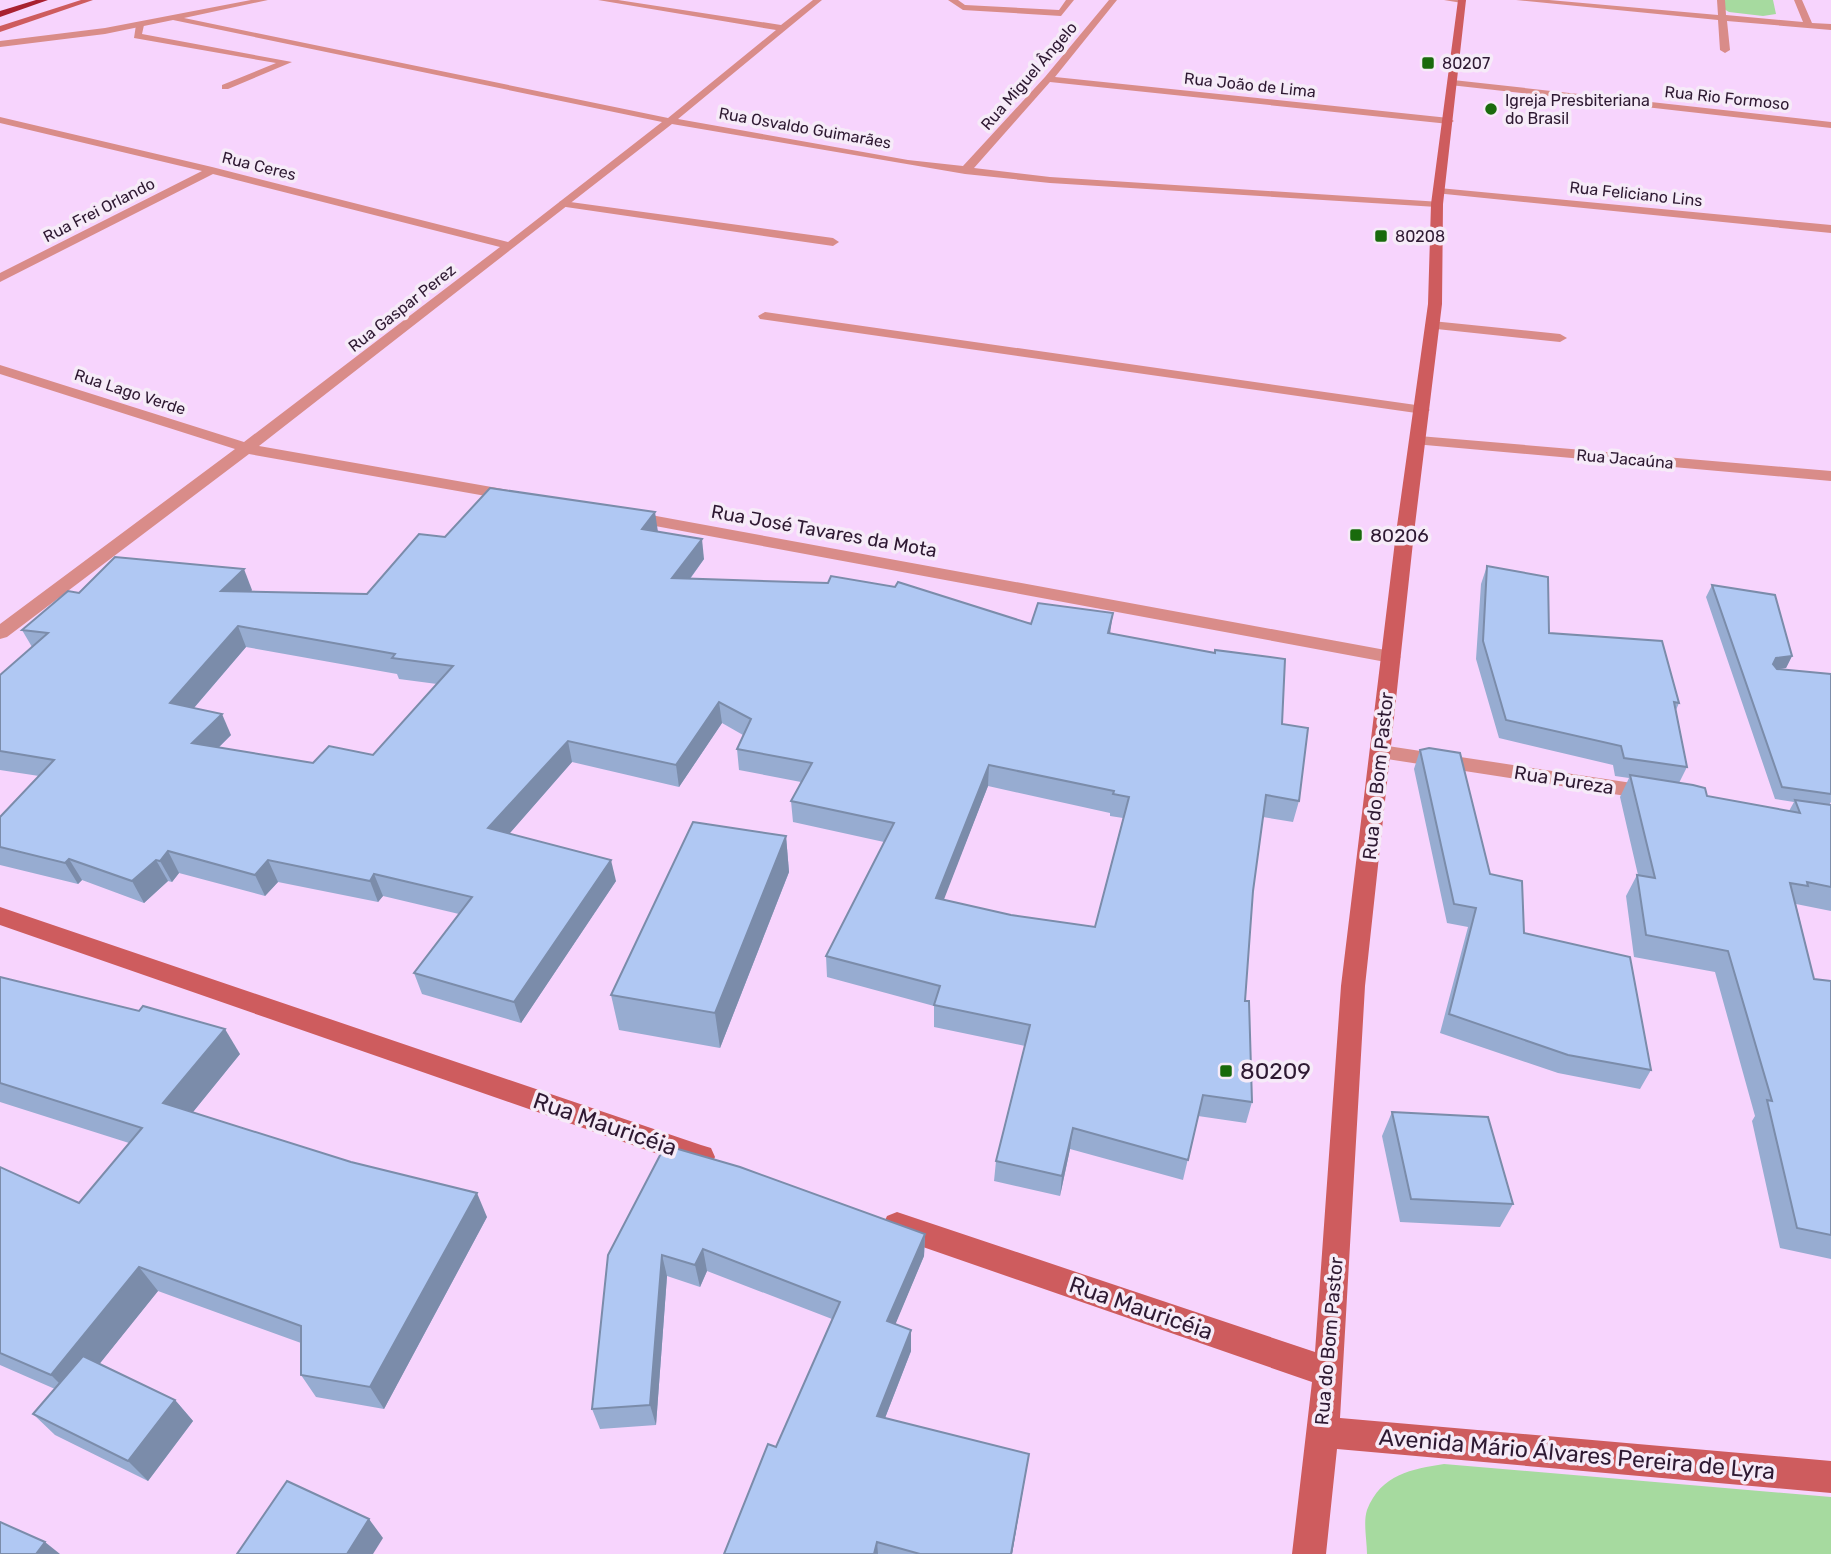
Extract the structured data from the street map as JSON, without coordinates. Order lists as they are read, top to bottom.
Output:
{
  "streets": {
    "street": [
      "Rua Miguel Ângelo",
      "Rua João de Lima",
      "Rua Rio Formoso",
      "Rua Osvaldo Guimarães",
      "Rua Ceres",
      "Rua Feliciano Lins",
      "Rua Frei Orlando",
      "Rua Gaspar Perez",
      "Rua Lago Verde",
      "Rua Jacaúna",
      "Rua José Tavares da Mota",
      "Rua do Bom Pastor",
      "Rua Pureza",
      "Rua Mauricéia",
      "Avenida Mário Álvares Pereira de Lyra"
    ]
  },
  "crossings": [
    ["Rua Miguel Ângelo", "Rua João de Lima"],
    ["Rua Miguel Ângelo", "Rua Osvaldo Guimarães"],
    ["Rua João de Lima", "Rua do Bom Pastor"],
    ["Rua Rio Formoso", "Rua do Bom Pastor"],
    ["Rua Osvaldo Guimarães", "Rua Feliciano Lins"],
    ["Rua Osvaldo Guimarães", "Rua Gaspar Perez"],
    ["Rua Osvaldo Guimarães", "Rua do Bom Pastor"],
    ["Rua Ceres", "Rua Frei Orlando"],
    ["Rua Ceres", "Rua Gaspar Perez"],
    ["Rua Feliciano Lins", "Rua do Bom Pastor"],
    ["Rua Gaspar Perez", "Rua Lago Verde"],
    ["Rua Jacaúna", "Rua do Bom Pastor"],
    ["Rua José Tavares da Mota", "Rua do Bom Pastor"],
    ["Rua do Bom Pastor", "Rua Pureza"],
    ["Rua do Bom Pastor", "Rua Mauricéia"],
    ["Rua do Bom Pastor", "Avenida Mário Álvares Pereira de Lyra"]
  ],
  "places": {
    "transit": [
      "80207",
      "80208",
      "80206",
      "80209"
    ],
    "other": ["Igreja Presbiteriana do Brasil"]
  }
}
